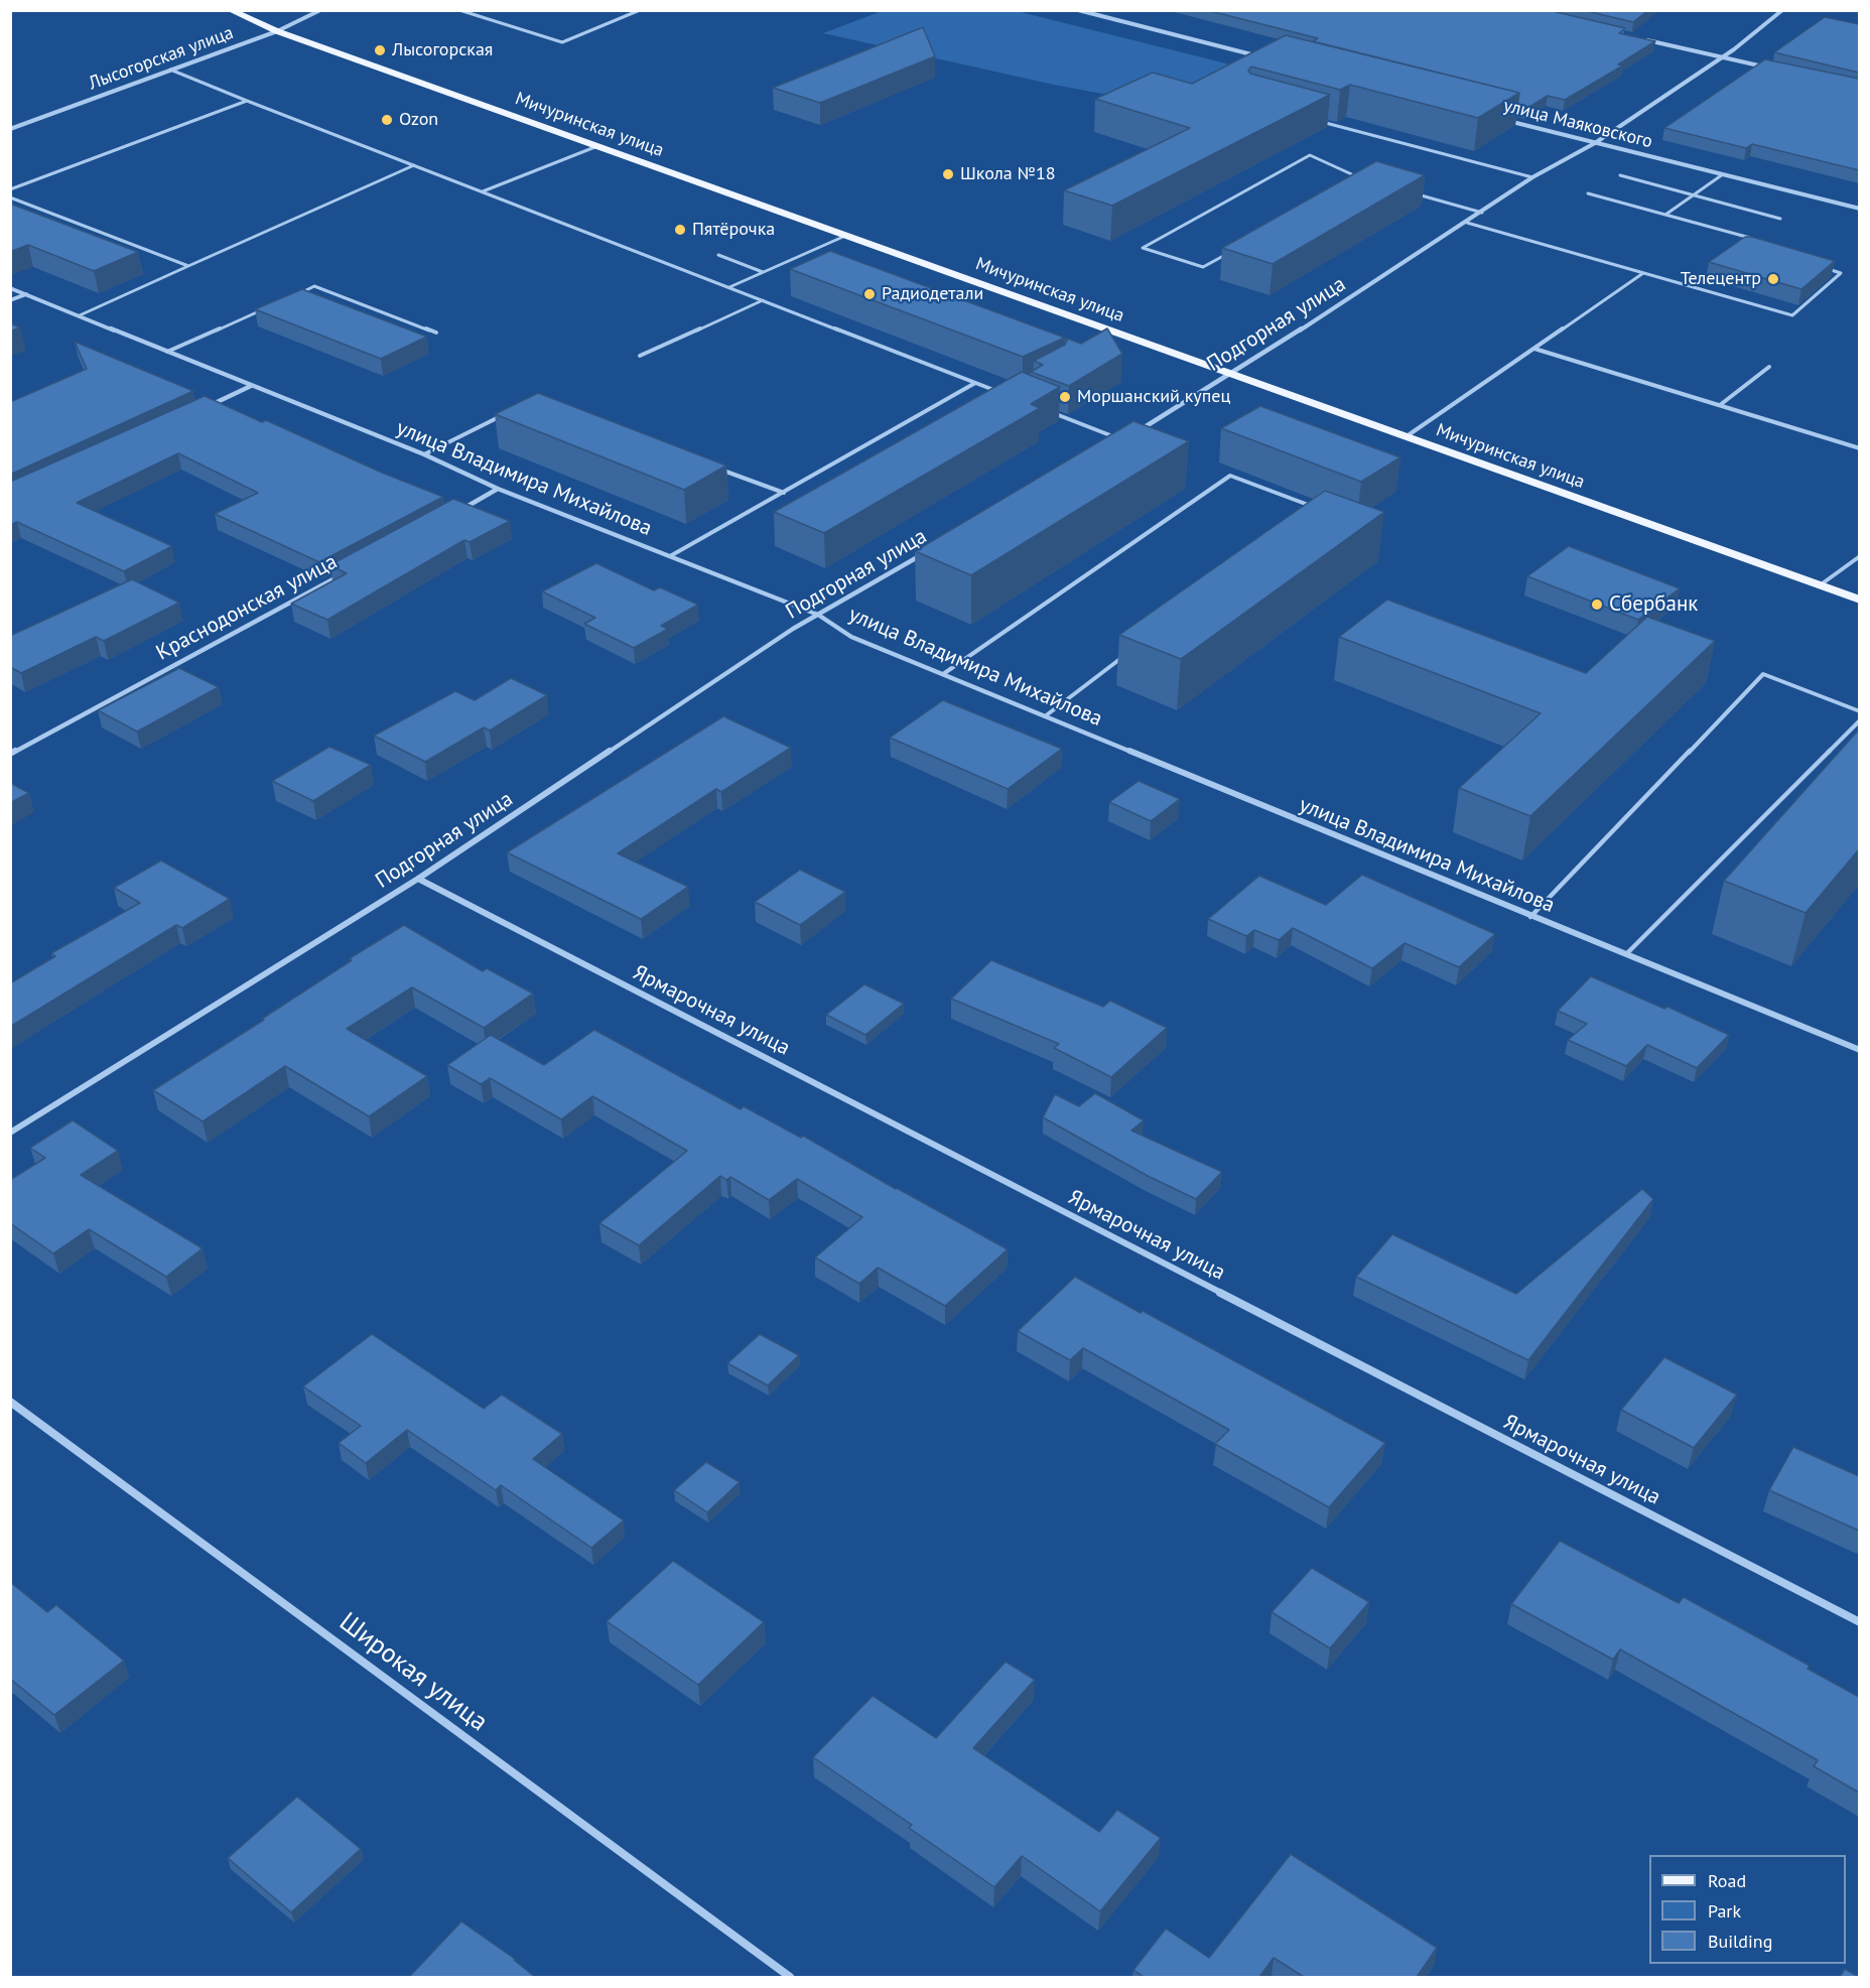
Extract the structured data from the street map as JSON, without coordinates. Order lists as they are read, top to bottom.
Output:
{
  "streets": {
    "main road": ["Мичуринская улица"],
    "street": [
      "Лысогорская улица",
      "улица Маяковского",
      "Подгорная улица",
      "улица Владимира Михайлова",
      "Краснодонская улица",
      "Ярмарочная улица",
      "Широкая улица"
    ]
  },
  "crossings": [
    ["Лысогорская улица", "Мичуринская улица"],
    ["улица Маяковского", "Подгорная улица"],
    ["Мичуринская улица", "Подгорная улица"],
    ["Подгорная улица", "улица Владимира Михайлова"],
    ["Подгорная улица", "Ярмарочная улица"]
  ],
  "places": [
    "Лысогорская",
    "Ozon",
    "Школа №18",
    "Пятёрочка",
    "Телецентр",
    "Радиодетали",
    "Моршанский купец",
    "Сбербанк"
  ],
  "legend": ["Road", "Park", "Building"]
}
